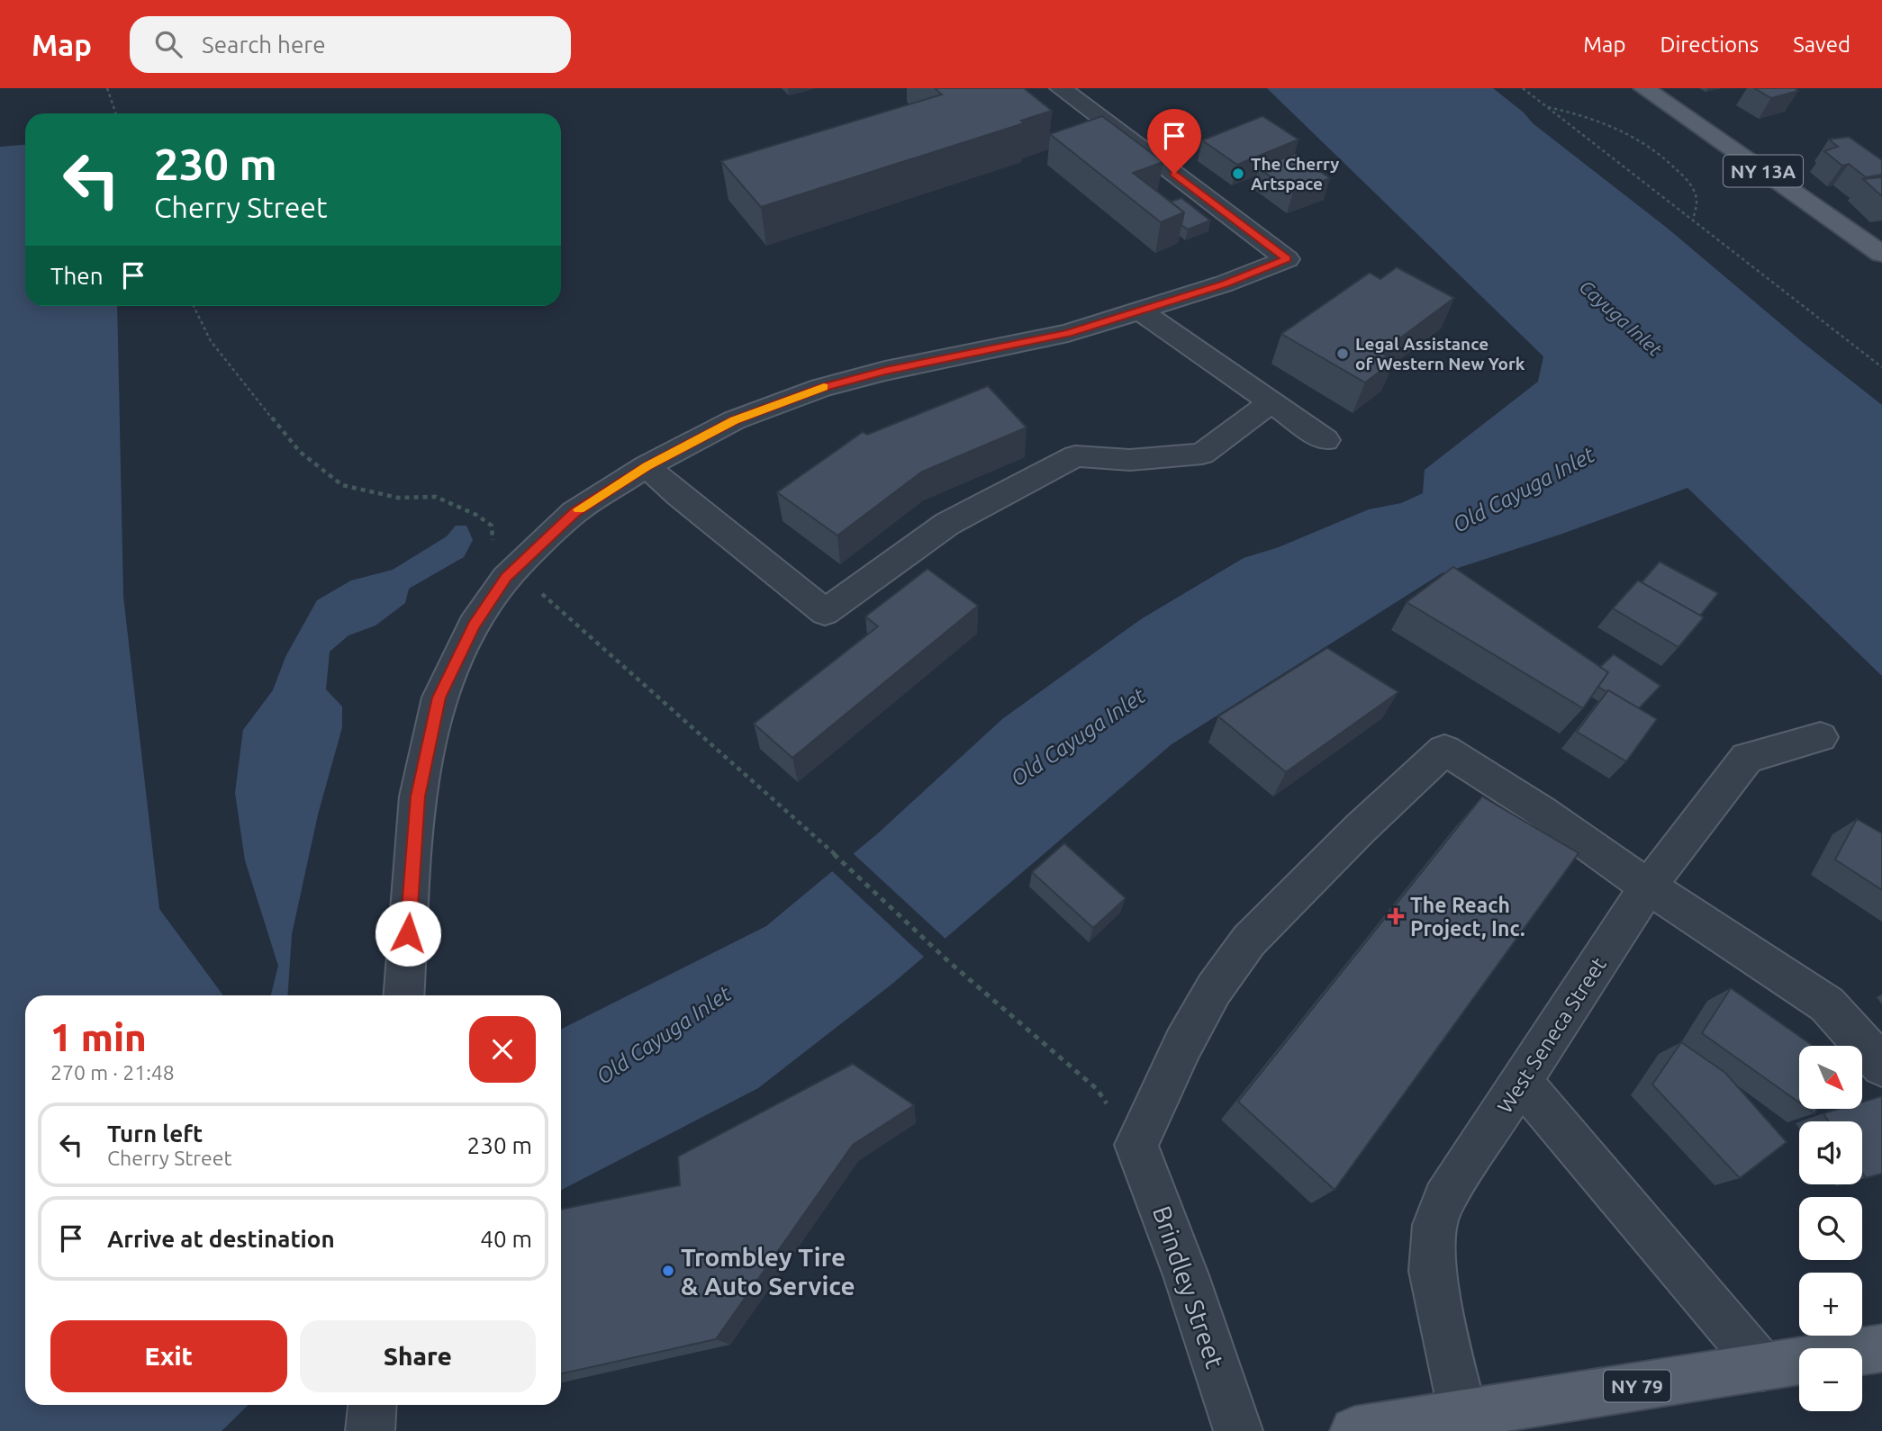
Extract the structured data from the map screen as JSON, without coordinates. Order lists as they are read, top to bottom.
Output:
{
  "streets": {
    "main road": ["NY 13A", "NY 79"],
    "street": ["West Seneca Street", "Brindley Street"]
  },
  "crossings": [
    ["West Seneca Street", "NY 79"]
  ],
  "water": ["Cayuga Inlet", "Old Cayuga Inlet"],
  "places": {
    "other": ["The Cherry Artspace", "Legal Assistance of Western New York", "Trombley Tire & Auto Service"],
    "health": ["The Reach Project, Inc."]
  },
  "north": "bottom right",
  "page": {
    "header": "Map",
    "search": "Search here",
    "nav": ["Map", "Directions", "Saved"],
    "turn": ["230 m", "Cherry Street"],
    "then": "Then",
    "heading": ["1 min", "270 m · 21:48"],
    "map_buttons": ["+", "−"],
    "list": [
      {
        "name": "Turn left",
        "note": "Cherry Street",
        "value": "230 m"
      },
      {
        "name": "Arrive at destination",
        "value": "40 m"
      }
    ],
    "buttons": ["Exit", "Share"]
  }
}
